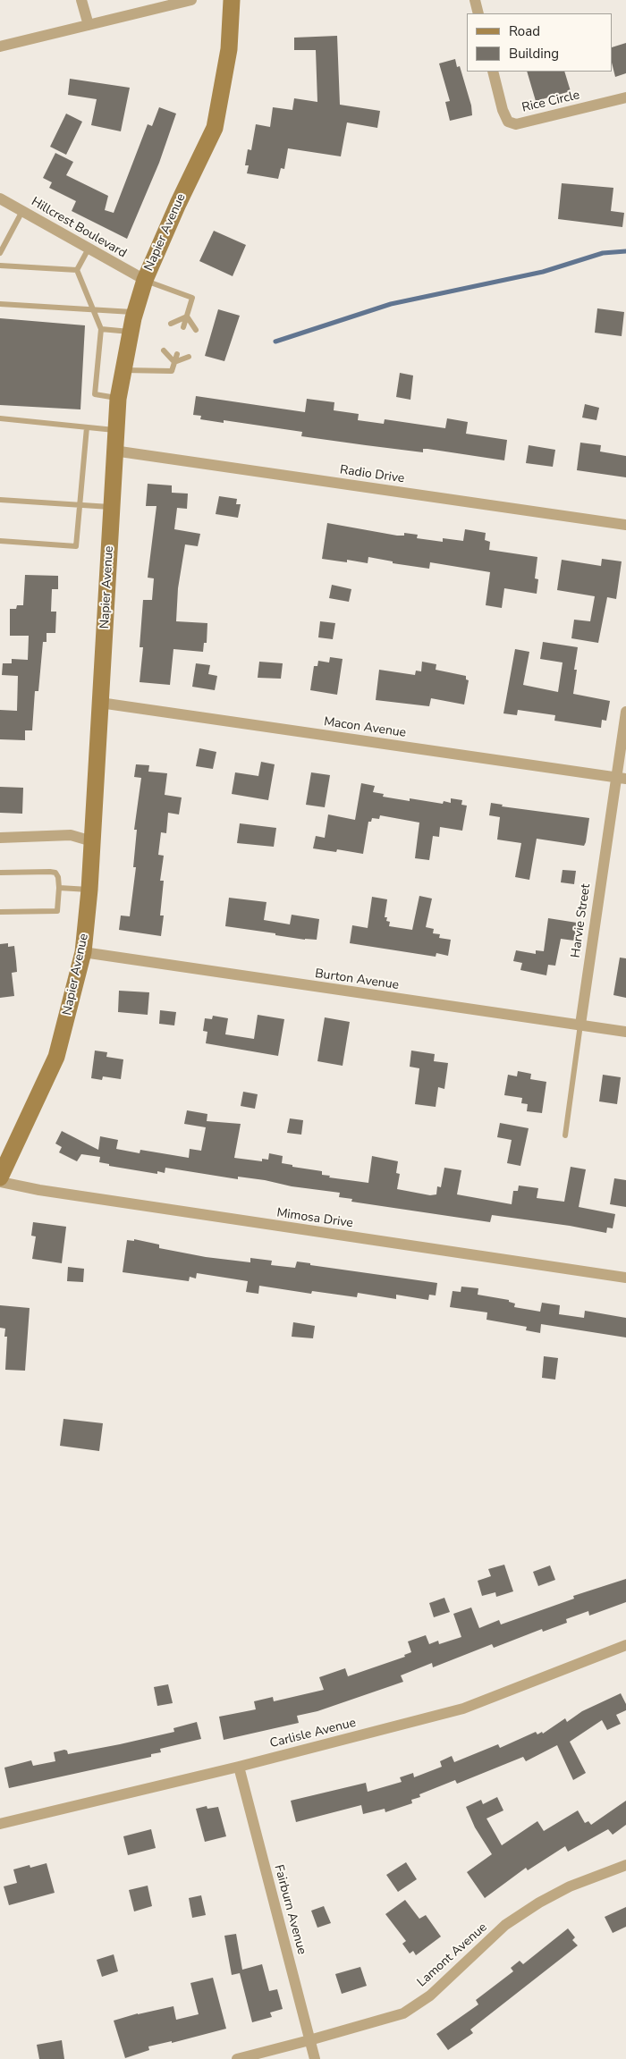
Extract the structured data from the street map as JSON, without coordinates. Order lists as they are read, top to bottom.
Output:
{
  "streets": {
    "street": [
      "Rice Circle",
      "Hillcrest Boulevard",
      "Napier Avenue",
      "Radio Drive",
      "Macon Avenue",
      "Harvie Street",
      "Burton Avenue",
      "Mimosa Drive",
      "Carlisle Avenue",
      "Fairburn Avenue",
      "Lamont Avenue"
    ]
  },
  "crossings": [
    ["Hillcrest Boulevard", "Napier Avenue"],
    ["Napier Avenue", "Radio Drive"],
    ["Napier Avenue", "Macon Avenue"],
    ["Napier Avenue", "Burton Avenue"],
    ["Macon Avenue", "Harvie Street"],
    ["Harvie Street", "Burton Avenue"],
    ["Carlisle Avenue", "Fairburn Avenue"],
    ["Fairburn Avenue", "Lamont Avenue"]
  ],
  "legend": ["Road", "Building"]
}
